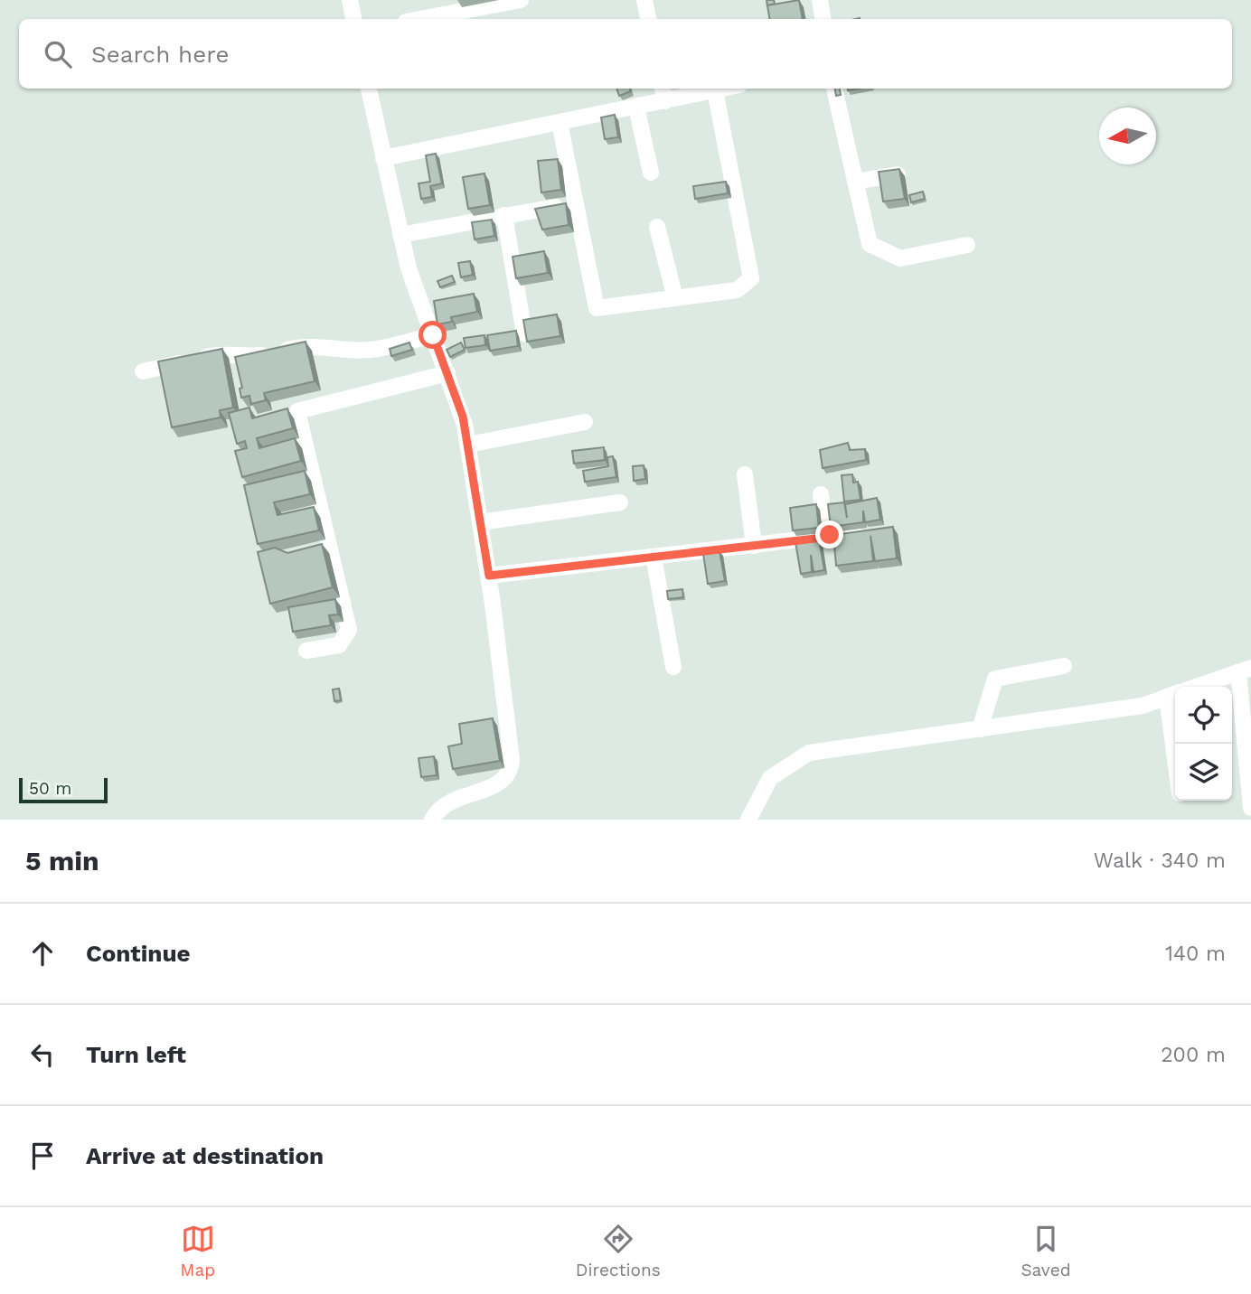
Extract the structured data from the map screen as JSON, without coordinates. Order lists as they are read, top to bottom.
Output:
{
  "scale_bar": "50 m",
  "north": "left",
  "page": {
    "search": "Search here",
    "scale": "50 m",
    "heading": ["5 min", "Walk · 340 m"],
    "list": [
      ["Continue", "140 m"],
      ["Turn left", "200 m"],
      "Arrive at destination"
    ],
    "nav": ["Map", "Directions", "Saved"]
  }
}
